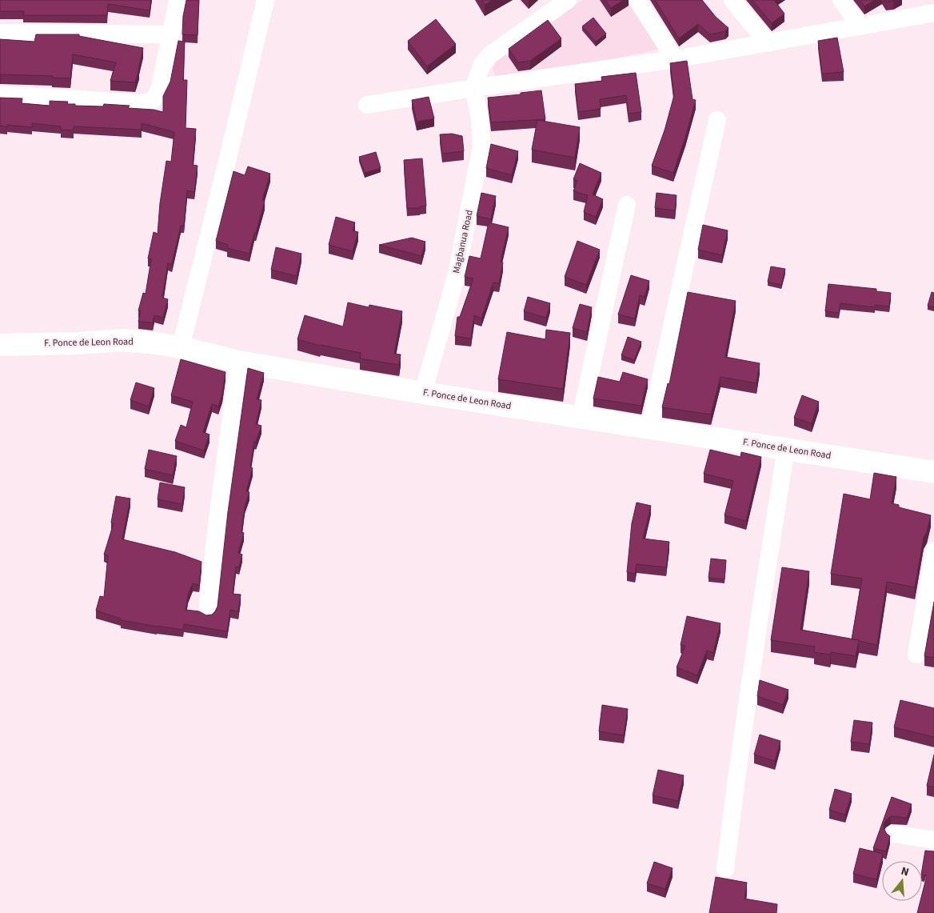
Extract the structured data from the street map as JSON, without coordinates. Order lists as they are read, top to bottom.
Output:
{
  "streets": {
    "street": ["Magbanua Road", "F. Ponce de Leon Road"]
  },
  "crossings": [
    ["Magbanua Road", "F. Ponce de Leon Road"]
  ],
  "north": "top"
}
